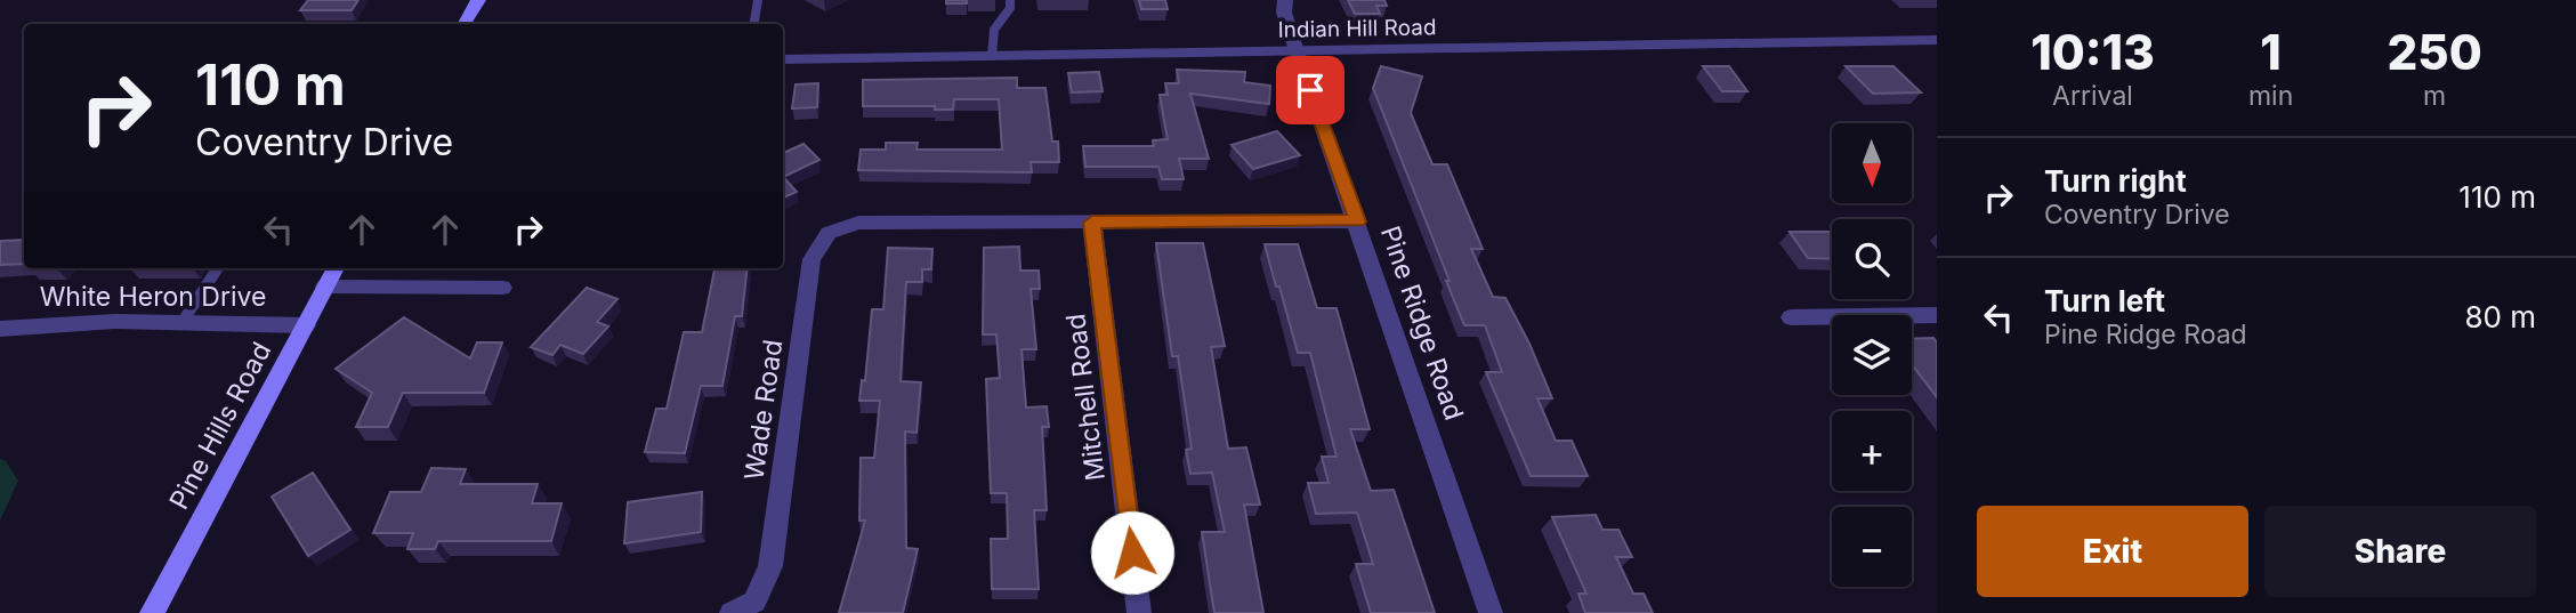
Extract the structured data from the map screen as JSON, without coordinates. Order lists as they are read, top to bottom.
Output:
{
  "streets": {
    "main road": ["Pine Hills Road"],
    "street": [
      "Indian Hill Road",
      "White Heron Drive",
      "Pine Ridge Road",
      "Mitchell Road",
      "Wade Road"
    ]
  },
  "crossings": [
    ["Indian Hill Road", "Pine Ridge Road"],
    ["White Heron Drive", "Pine Hills Road"],
    ["Mitchell Road", "Wade Road"]
  ],
  "north": "bottom",
  "page": {
    "eta": [
      "10:13",
      "Arrival",
      "1",
      "min",
      "250",
      "m"
    ],
    "turn": ["110 m", "Coventry Drive"],
    "map_buttons": ["+", "−"],
    "list": [
      {
        "name": "Turn right",
        "note": "Coventry Drive",
        "value": "110 m"
      },
      {
        "name": "Turn left",
        "note": "Pine Ridge Road",
        "value": "80 m"
      }
    ],
    "buttons": ["Exit", "Share"]
  }
}
